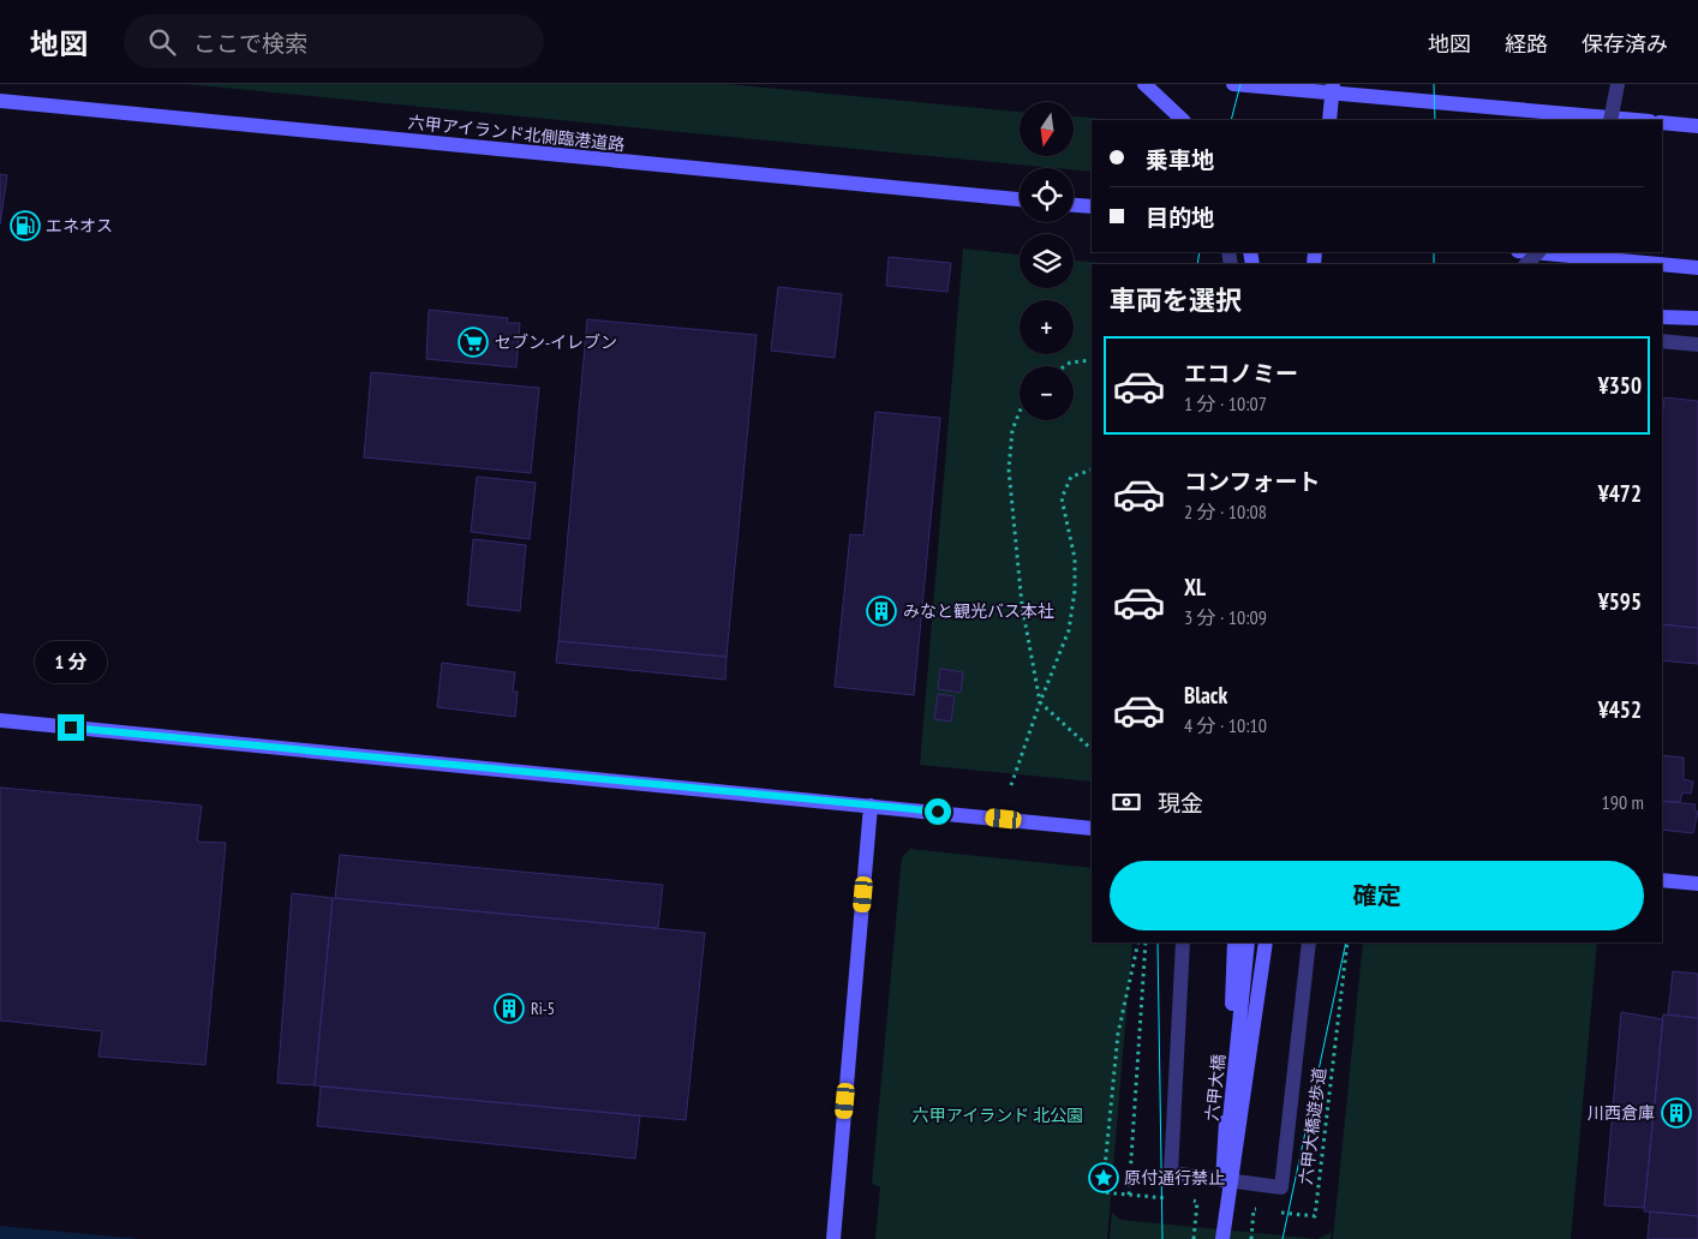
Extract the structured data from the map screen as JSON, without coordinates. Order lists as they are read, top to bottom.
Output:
{
  "streets": {
    "street": ["六甲アイランド北側臨港道路", "六甲大橋"],
    "path": ["六甲大橋遊歩道"]
  },
  "parks": ["六甲アイランド 北公園"],
  "places": {
    "fuel station": ["エネオス"],
    "supermarket": ["セブン-イレブン"],
    "building": ["みなと観光バス本社", "Ri-5", "川西倉庫"],
    "place": ["原付通行禁止"]
  },
  "north": "bottom",
  "page": {
    "header": "地図",
    "search": "ここで検索",
    "nav": ["地図", "経路", "保存済み"],
    "map_buttons": ["+", "−"],
    "banner": ["乗車地", "目的地"],
    "heading": "車両を選択",
    "list": [
      {
        "name": "エコノミー",
        "note": "1 分 · 10:07",
        "value": "¥350"
      },
      {
        "name": "コンフォート",
        "note": "2 分 · 10:08",
        "value": "¥472"
      },
      {
        "name": "XL",
        "note": "3 分 · 10:09",
        "value": "¥595"
      },
      {
        "name": "Black",
        "note": "4 分 · 10:10",
        "value": "¥452"
      }
    ],
    "bubble": "1 分",
    "pay": ["現金", "190 m"],
    "buttons": "確定"
  }
}
